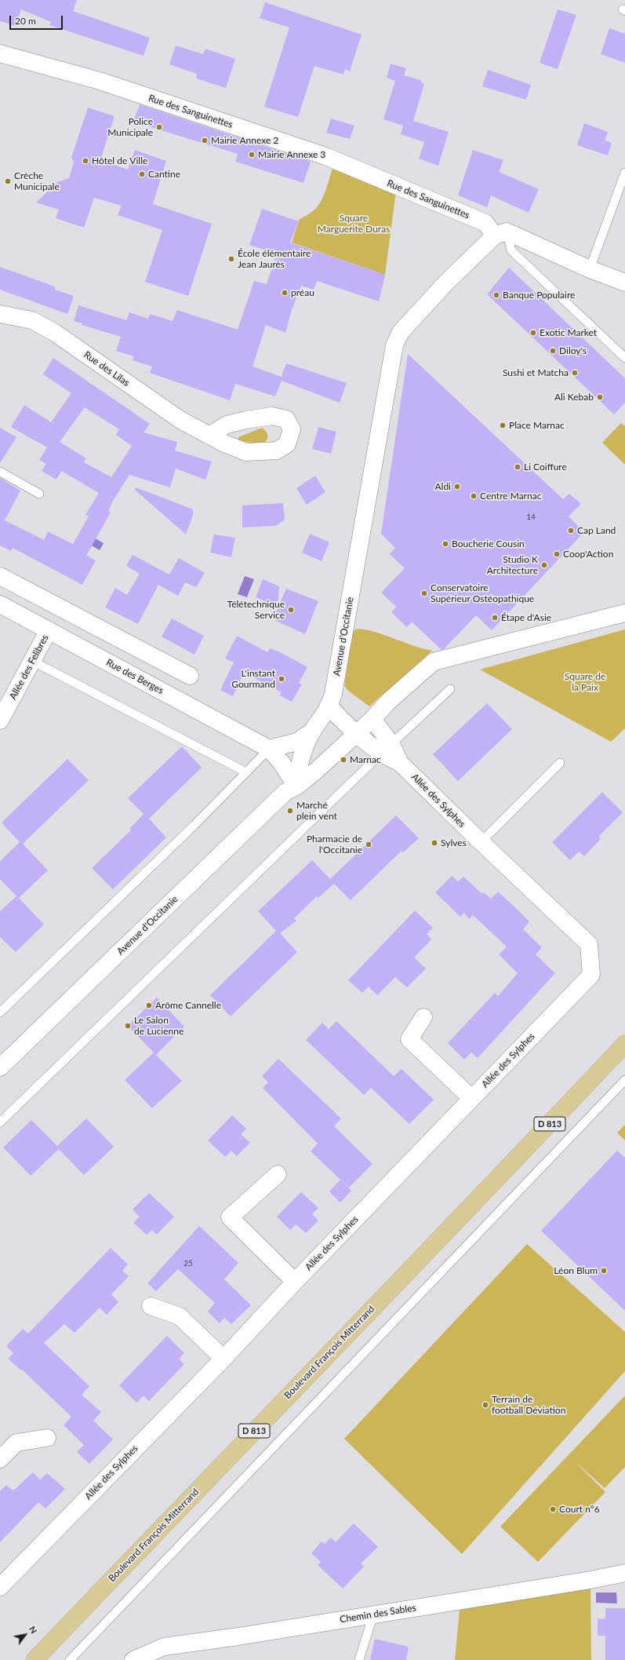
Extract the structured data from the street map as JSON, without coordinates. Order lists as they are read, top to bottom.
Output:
{
  "streets": {
    "main road": ["D 813", "Boulevard François Mitterrand"],
    "street": [
      "Rue des Sanguinettes",
      "Rue des Lilas",
      "Avenue d'Occitanie",
      "Allée des Felibres",
      "Rue des Berges",
      "Allée des Sylphes",
      "Chemin des Sables"
    ]
  },
  "crossings": [
    ["Rue des Sanguinettes", "Avenue d'Occitanie"],
    ["Avenue d'Occitanie", "Rue des Berges"],
    ["Avenue d'Occitanie", "Allée des Sylphes"],
    ["Allée des Felibres", "Rue des Berges"]
  ],
  "parks": ["Square Marguerite Duras", "Square de la Paix"],
  "places": [
    "Police Municipale",
    "Mairie Annexe 2",
    "Mairie Annexe 3",
    "Hôtel de Ville",
    "Cantine",
    "Crèche Municipale",
    "École élémentaire Jean Jaurès",
    "préau",
    "Banque Populaire",
    "Exotic Market",
    "Diloy's",
    "Sushi et Matcha",
    "Ali Kebab",
    "Place Marnac",
    "Li Coiffure",
    "Aldi",
    "Centre Marnac",
    "Cap Land",
    "Boucherie Cousin",
    "Coop'Action",
    "Studio K Architecture",
    "Conservatoire Supérieur Ostéopathique",
    "Télétechnique Service",
    "Étape d'Asie",
    "L'instant Gourmand",
    "Marnac",
    "Marché plein vent",
    "Sylves",
    "Pharmacie de l'Occitanie",
    "Arôme Cannelle",
    "Le Salon de Lucienne",
    "Léon Blum",
    "Terrain de football Déviation",
    "Court n°6"
  ],
  "house_numbers": ["14", "25"],
  "scale_bar": "20 m",
  "north": "top right"
}
